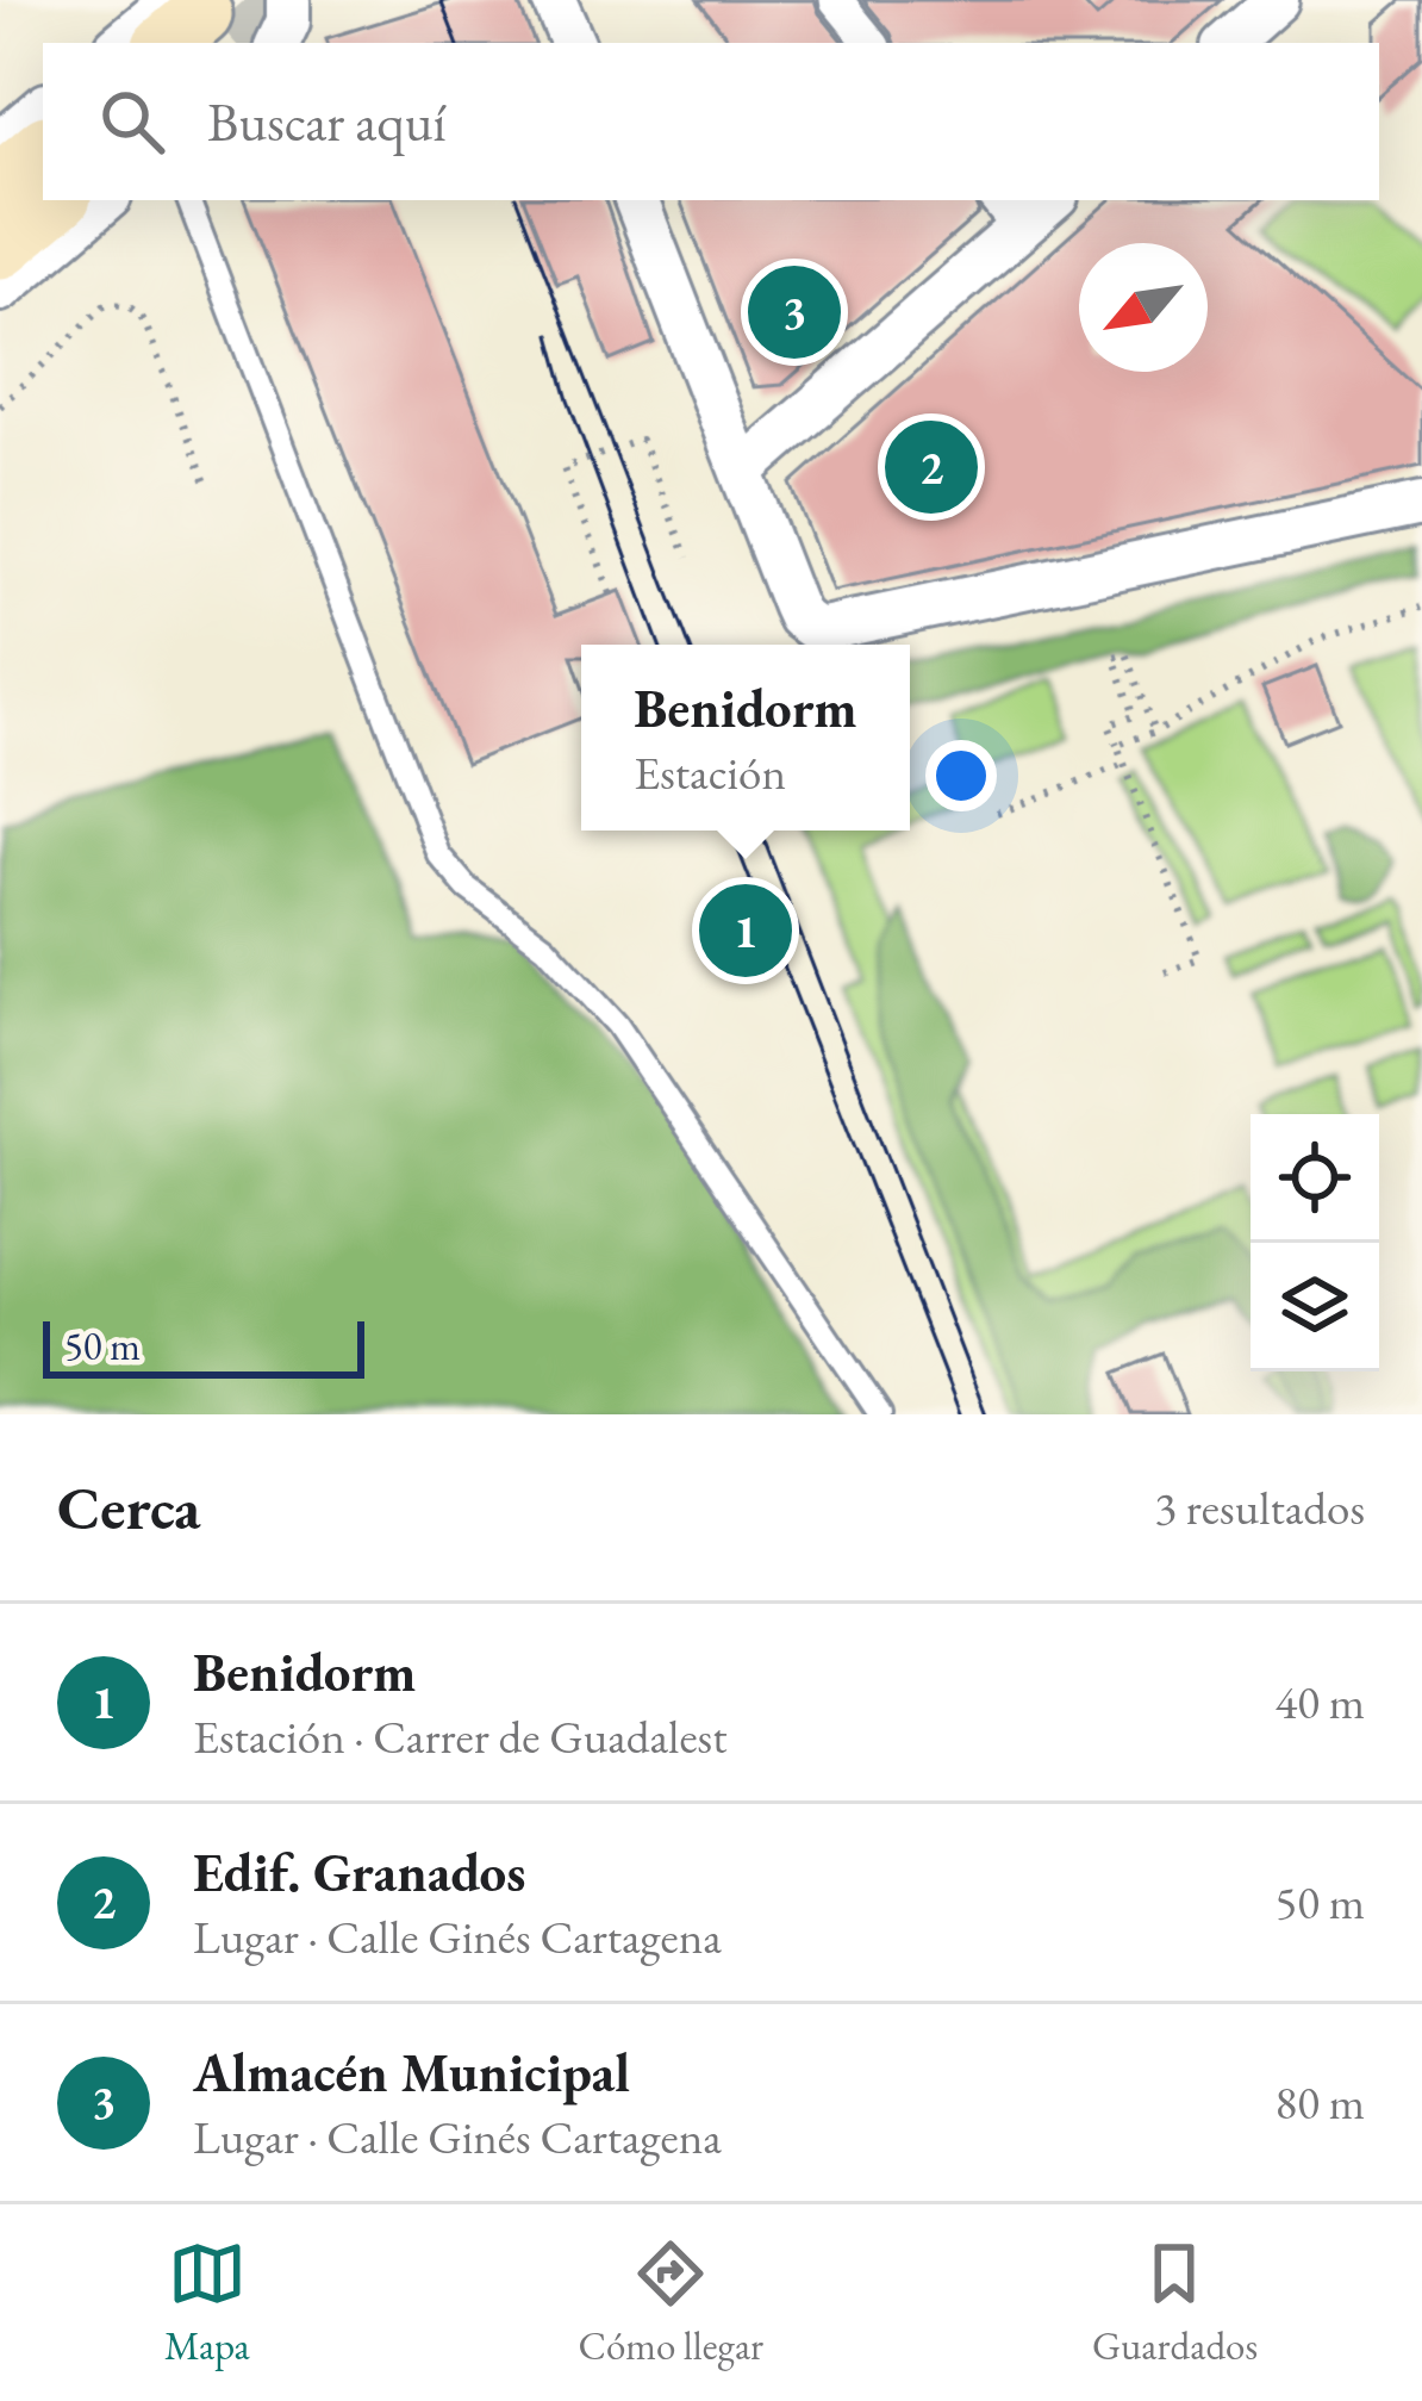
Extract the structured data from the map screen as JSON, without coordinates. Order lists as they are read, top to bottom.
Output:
{
  "scale_bar": "50 m",
  "north": "bottom left",
  "page": {
    "search": "Buscar aquí",
    "pins": ["3", "2", "1"],
    "popup": ["Benidorm", "Estación"],
    "scale": "50 m",
    "heading": ["Cerca", "3 resultados"],
    "list": [
      {
        "mark": "1",
        "name": "Benidorm",
        "note": "Estación · Carrer de Guadalest",
        "value": "40 m"
      },
      {
        "mark": "2",
        "name": "Edif. Granados",
        "note": "Lugar · Calle Ginés Cartagena",
        "value": "50 m"
      },
      {
        "mark": "3",
        "name": "Almacén Municipal",
        "note": "Lugar · Calle Ginés Cartagena",
        "value": "80 m"
      }
    ],
    "nav": ["Mapa", "Cómo llegar", "Guardados"]
  }
}
